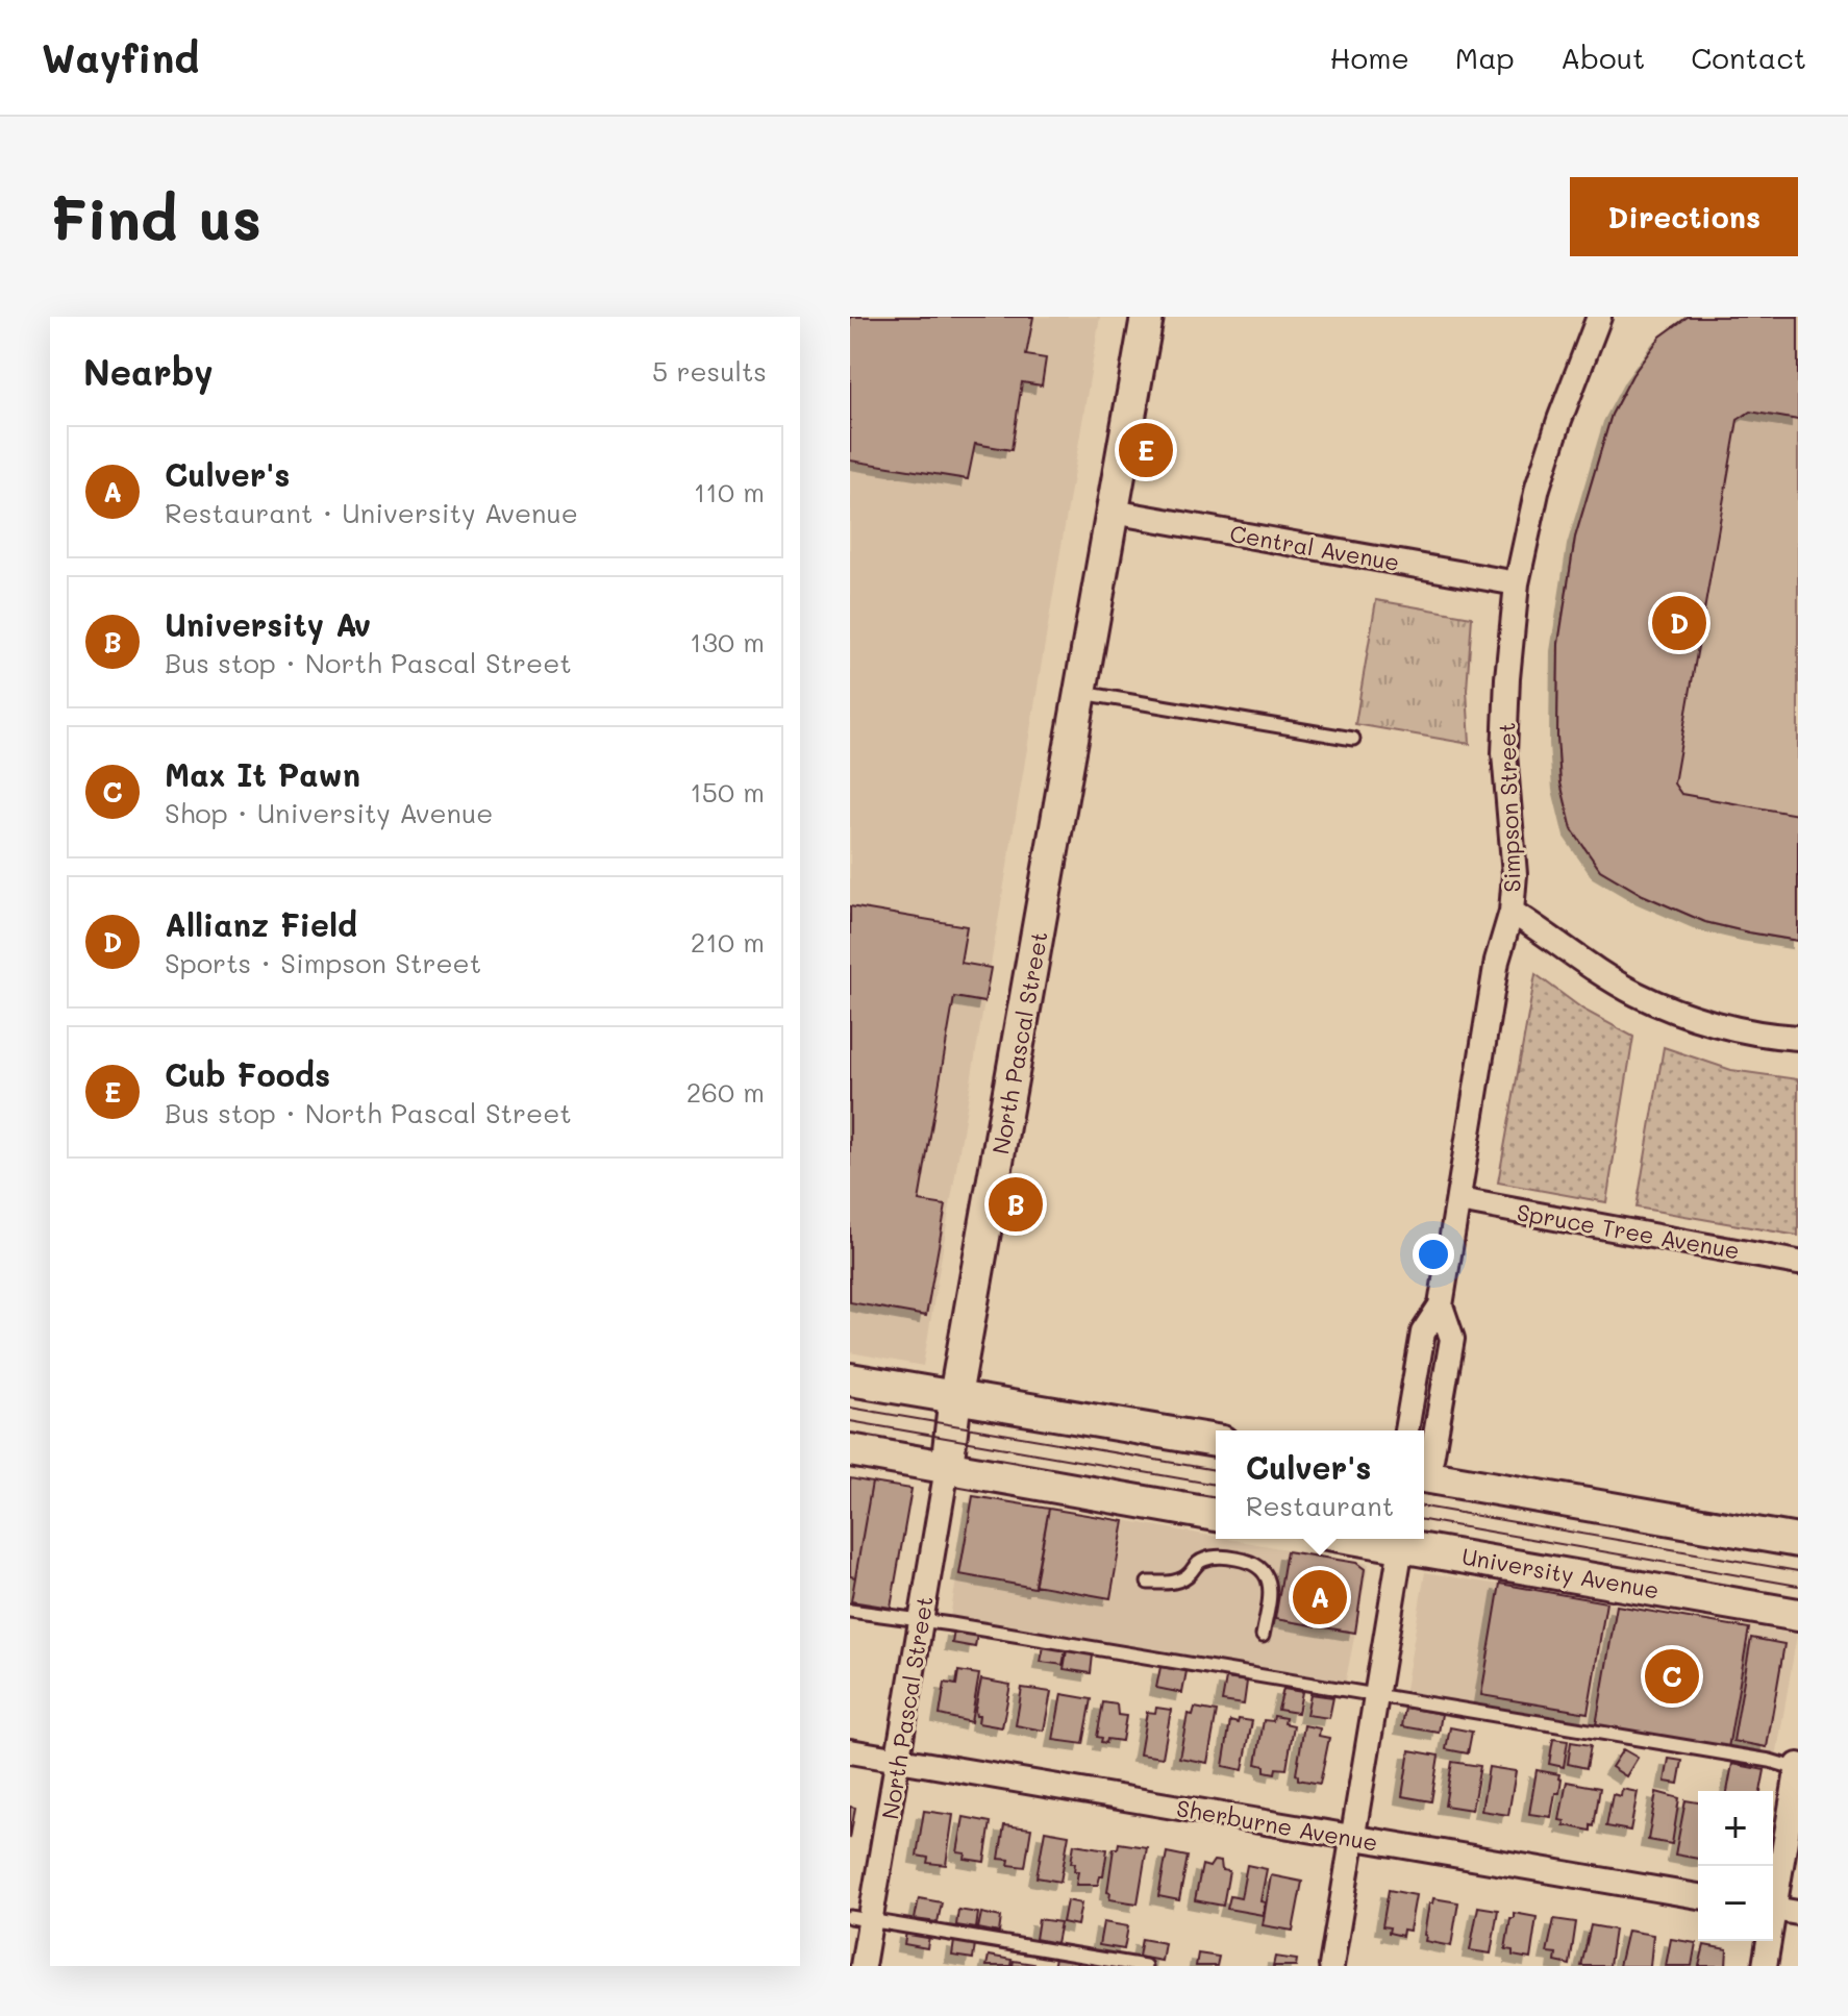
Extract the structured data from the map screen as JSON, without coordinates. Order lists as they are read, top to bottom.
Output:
{
  "streets": {
    "main road": ["North Pascal Street", "University Avenue"],
    "street": [
      "Central Avenue",
      "Simpson Street",
      "Spruce Tree Avenue",
      "Sherburne Avenue"
    ]
  },
  "crossings": [
    ["Central Avenue", "Simpson Street"],
    ["Central Avenue", "North Pascal Street"],
    ["Simpson Street", "Spruce Tree Avenue"],
    ["North Pascal Street", "Sherburne Avenue"]
  ],
  "page": {
    "header": "Wayfind",
    "nav": [
      "Home",
      "Map",
      "About",
      "Contact"
    ],
    "buttons": "Directions",
    "title": "Find us",
    "heading": ["Nearby", "5 results"],
    "pins": [
      "E",
      "D",
      "B",
      "A",
      "C"
    ],
    "list": [
      {
        "mark": "A",
        "name": "Culver's",
        "note": "Restaurant · University Avenue",
        "value": "110 m"
      },
      {
        "mark": "B",
        "name": "University Av",
        "note": "Bus stop · North Pascal Street",
        "value": "130 m"
      },
      {
        "mark": "C",
        "name": "Max It Pawn",
        "note": "Shop · University Avenue",
        "value": "150 m"
      },
      {
        "mark": "D",
        "name": "Allianz Field",
        "note": "Sports · Simpson Street",
        "value": "210 m"
      },
      {
        "mark": "E",
        "name": "Cub Foods",
        "note": "Bus stop · North Pascal Street",
        "value": "260 m"
      }
    ],
    "popup": ["Culver's", "Restaurant"],
    "map_buttons": ["+", "−"]
  }
}
